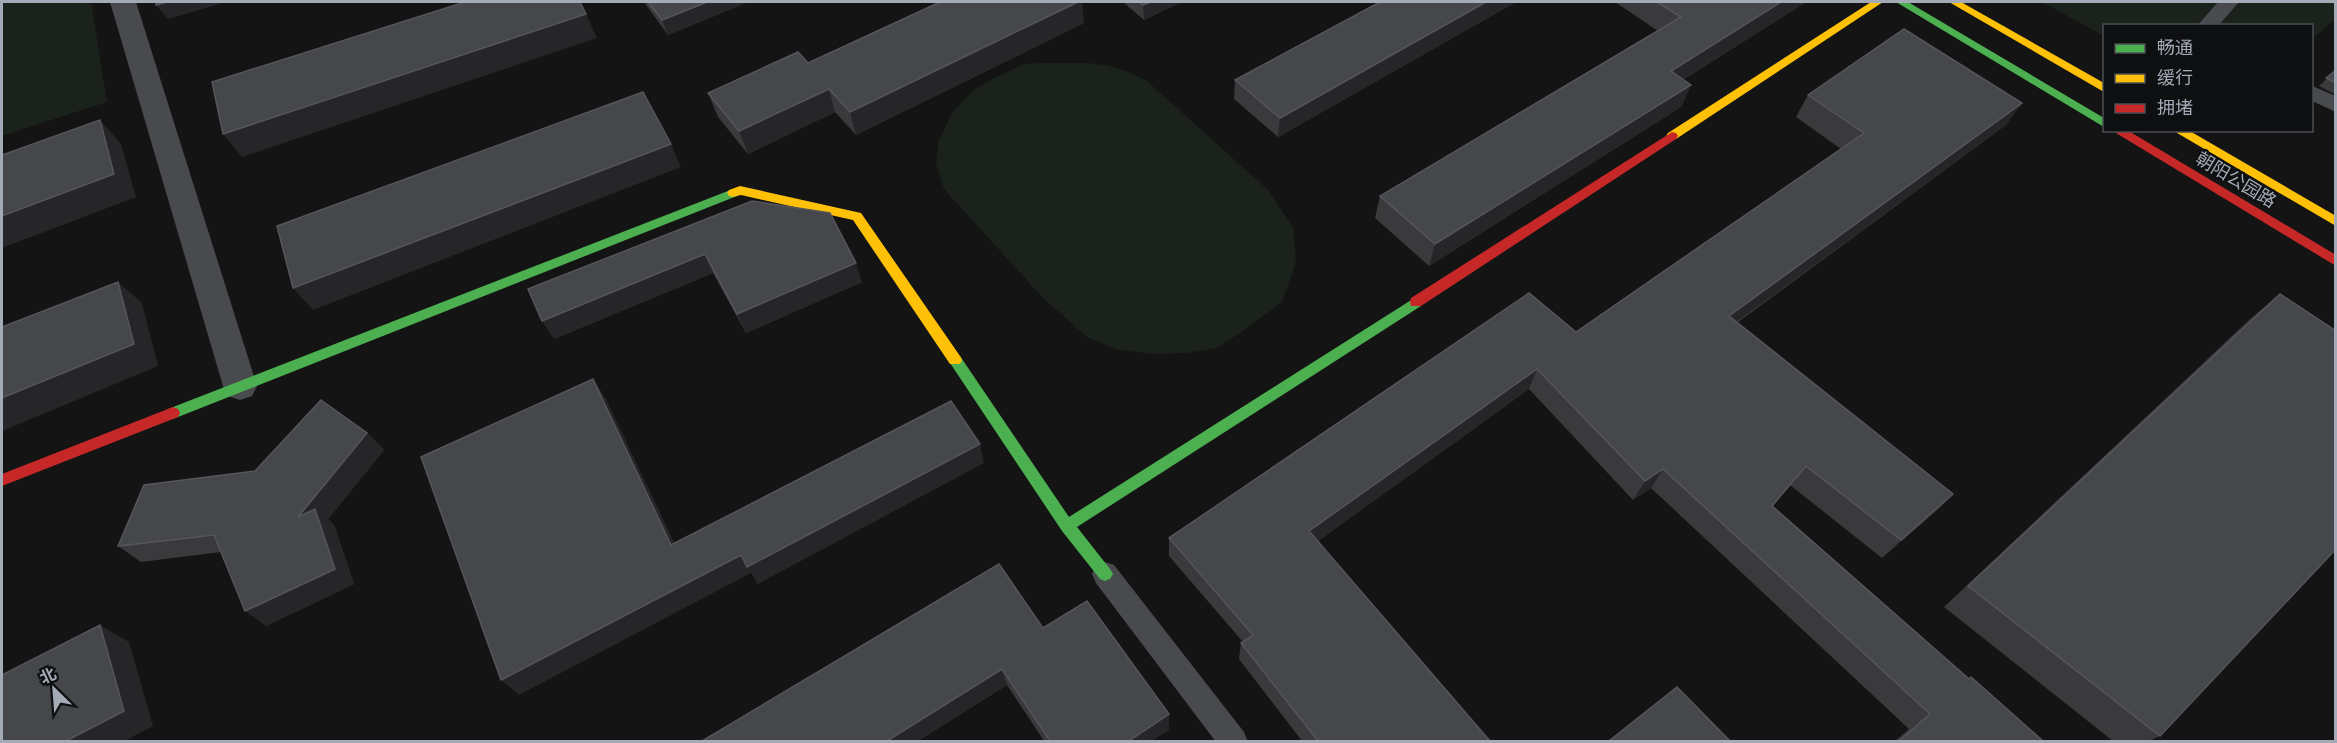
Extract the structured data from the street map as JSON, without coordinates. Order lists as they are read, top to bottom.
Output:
{
  "streets": {
    "street": ["朝阳公园路"]
  },
  "legend": ["畅通", "缓行", "拥堵"],
  "north": "top left"
}
